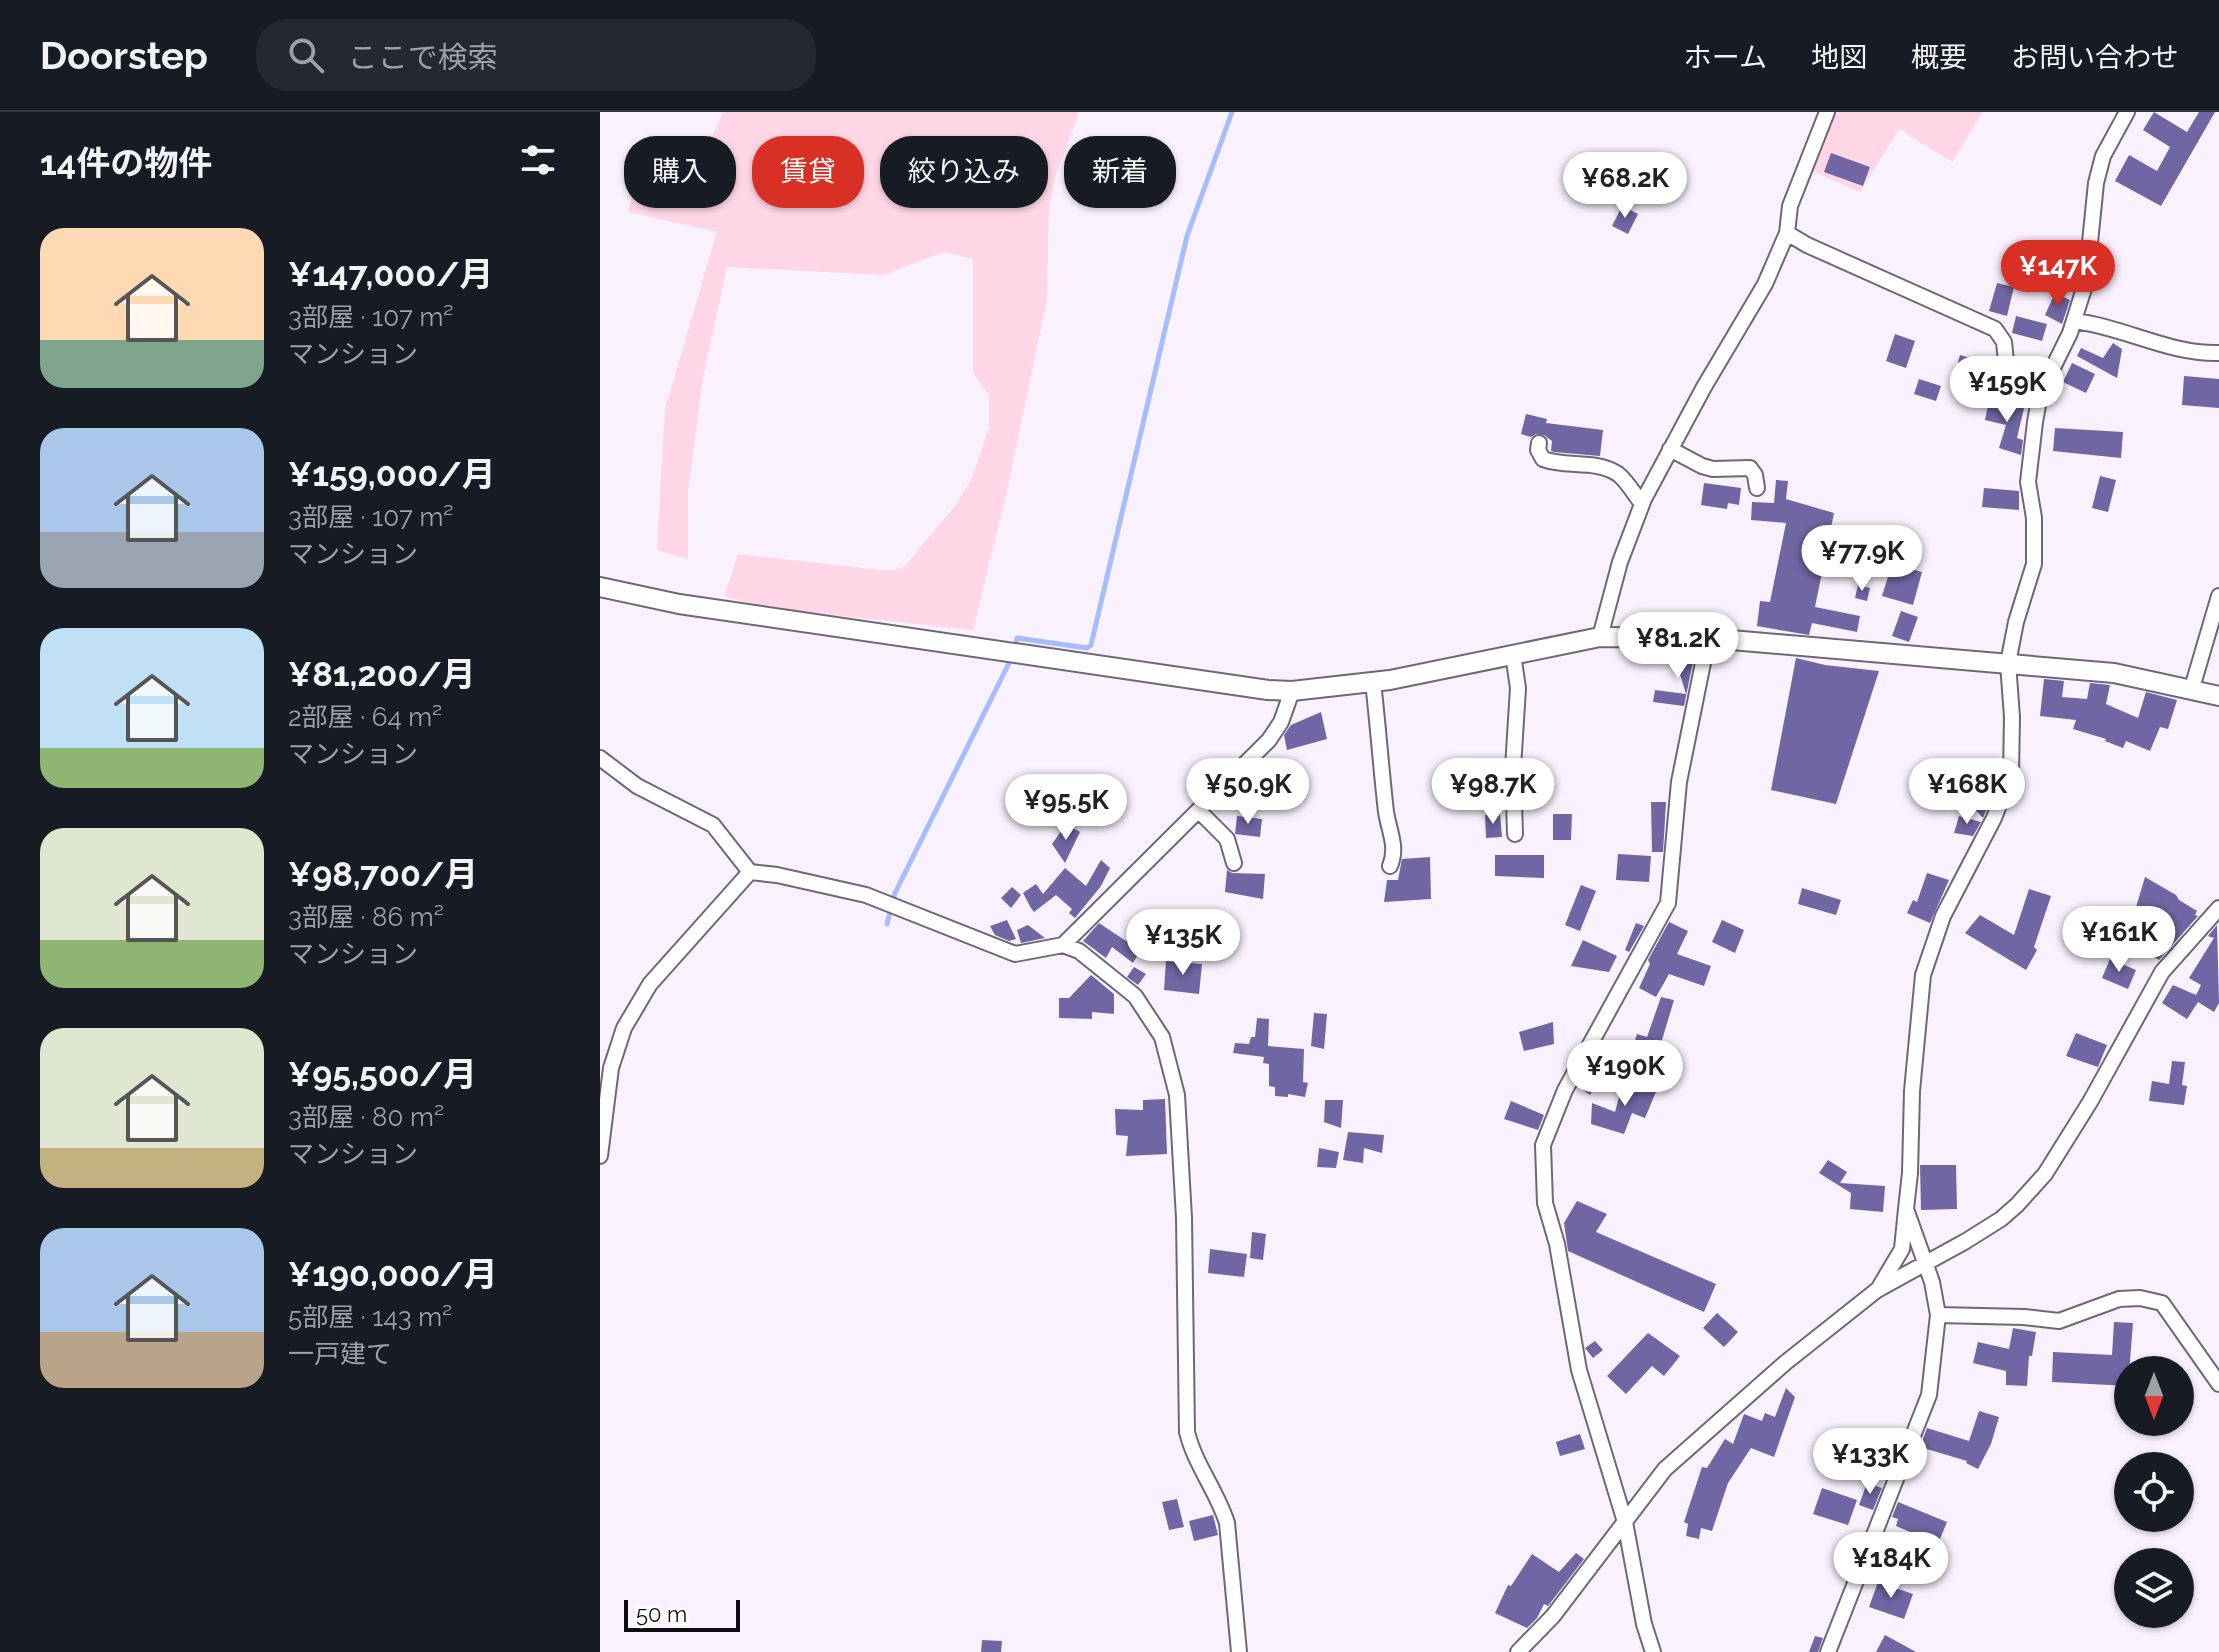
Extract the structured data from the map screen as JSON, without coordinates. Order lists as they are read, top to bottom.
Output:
{
  "scale_bar": "50 m",
  "north": "bottom",
  "page": {
    "header": "Doorstep",
    "search": "ここで検索",
    "nav": [
      "ホーム",
      "地図",
      "概要",
      "お問い合わせ"
    ],
    "heading": "14件の物件",
    "chip": [
      "購入",
      "賃貸",
      "絞り込み",
      "新着"
    ],
    "price": [
      "¥68.2K",
      "¥147K",
      "¥159K",
      "¥77.9K",
      "¥81.2K",
      "¥50.9K",
      "¥98.7K",
      "¥168K",
      "¥95.5K",
      "¥161K",
      "¥135K",
      "¥190K",
      "¥133K",
      "¥184K"
    ],
    "list": [
      {
        "name": "¥147,000/月",
        "note": "3部屋 · 107 m² · マンション"
      },
      {
        "name": "¥159,000/月",
        "note": "3部屋 · 107 m² · マンション"
      },
      {
        "name": "¥81,200/月",
        "note": "2部屋 · 64 m² · マンション"
      },
      {
        "name": "¥98,700/月",
        "note": "3部屋 · 86 m² · マンション"
      },
      {
        "name": "¥95,500/月",
        "note": "3部屋 · 80 m² · マンション"
      },
      {
        "name": "¥190,000/月",
        "note": "5部屋 · 143 m² · 一戸建て"
      }
    ],
    "scale": "50 m"
  }
}
